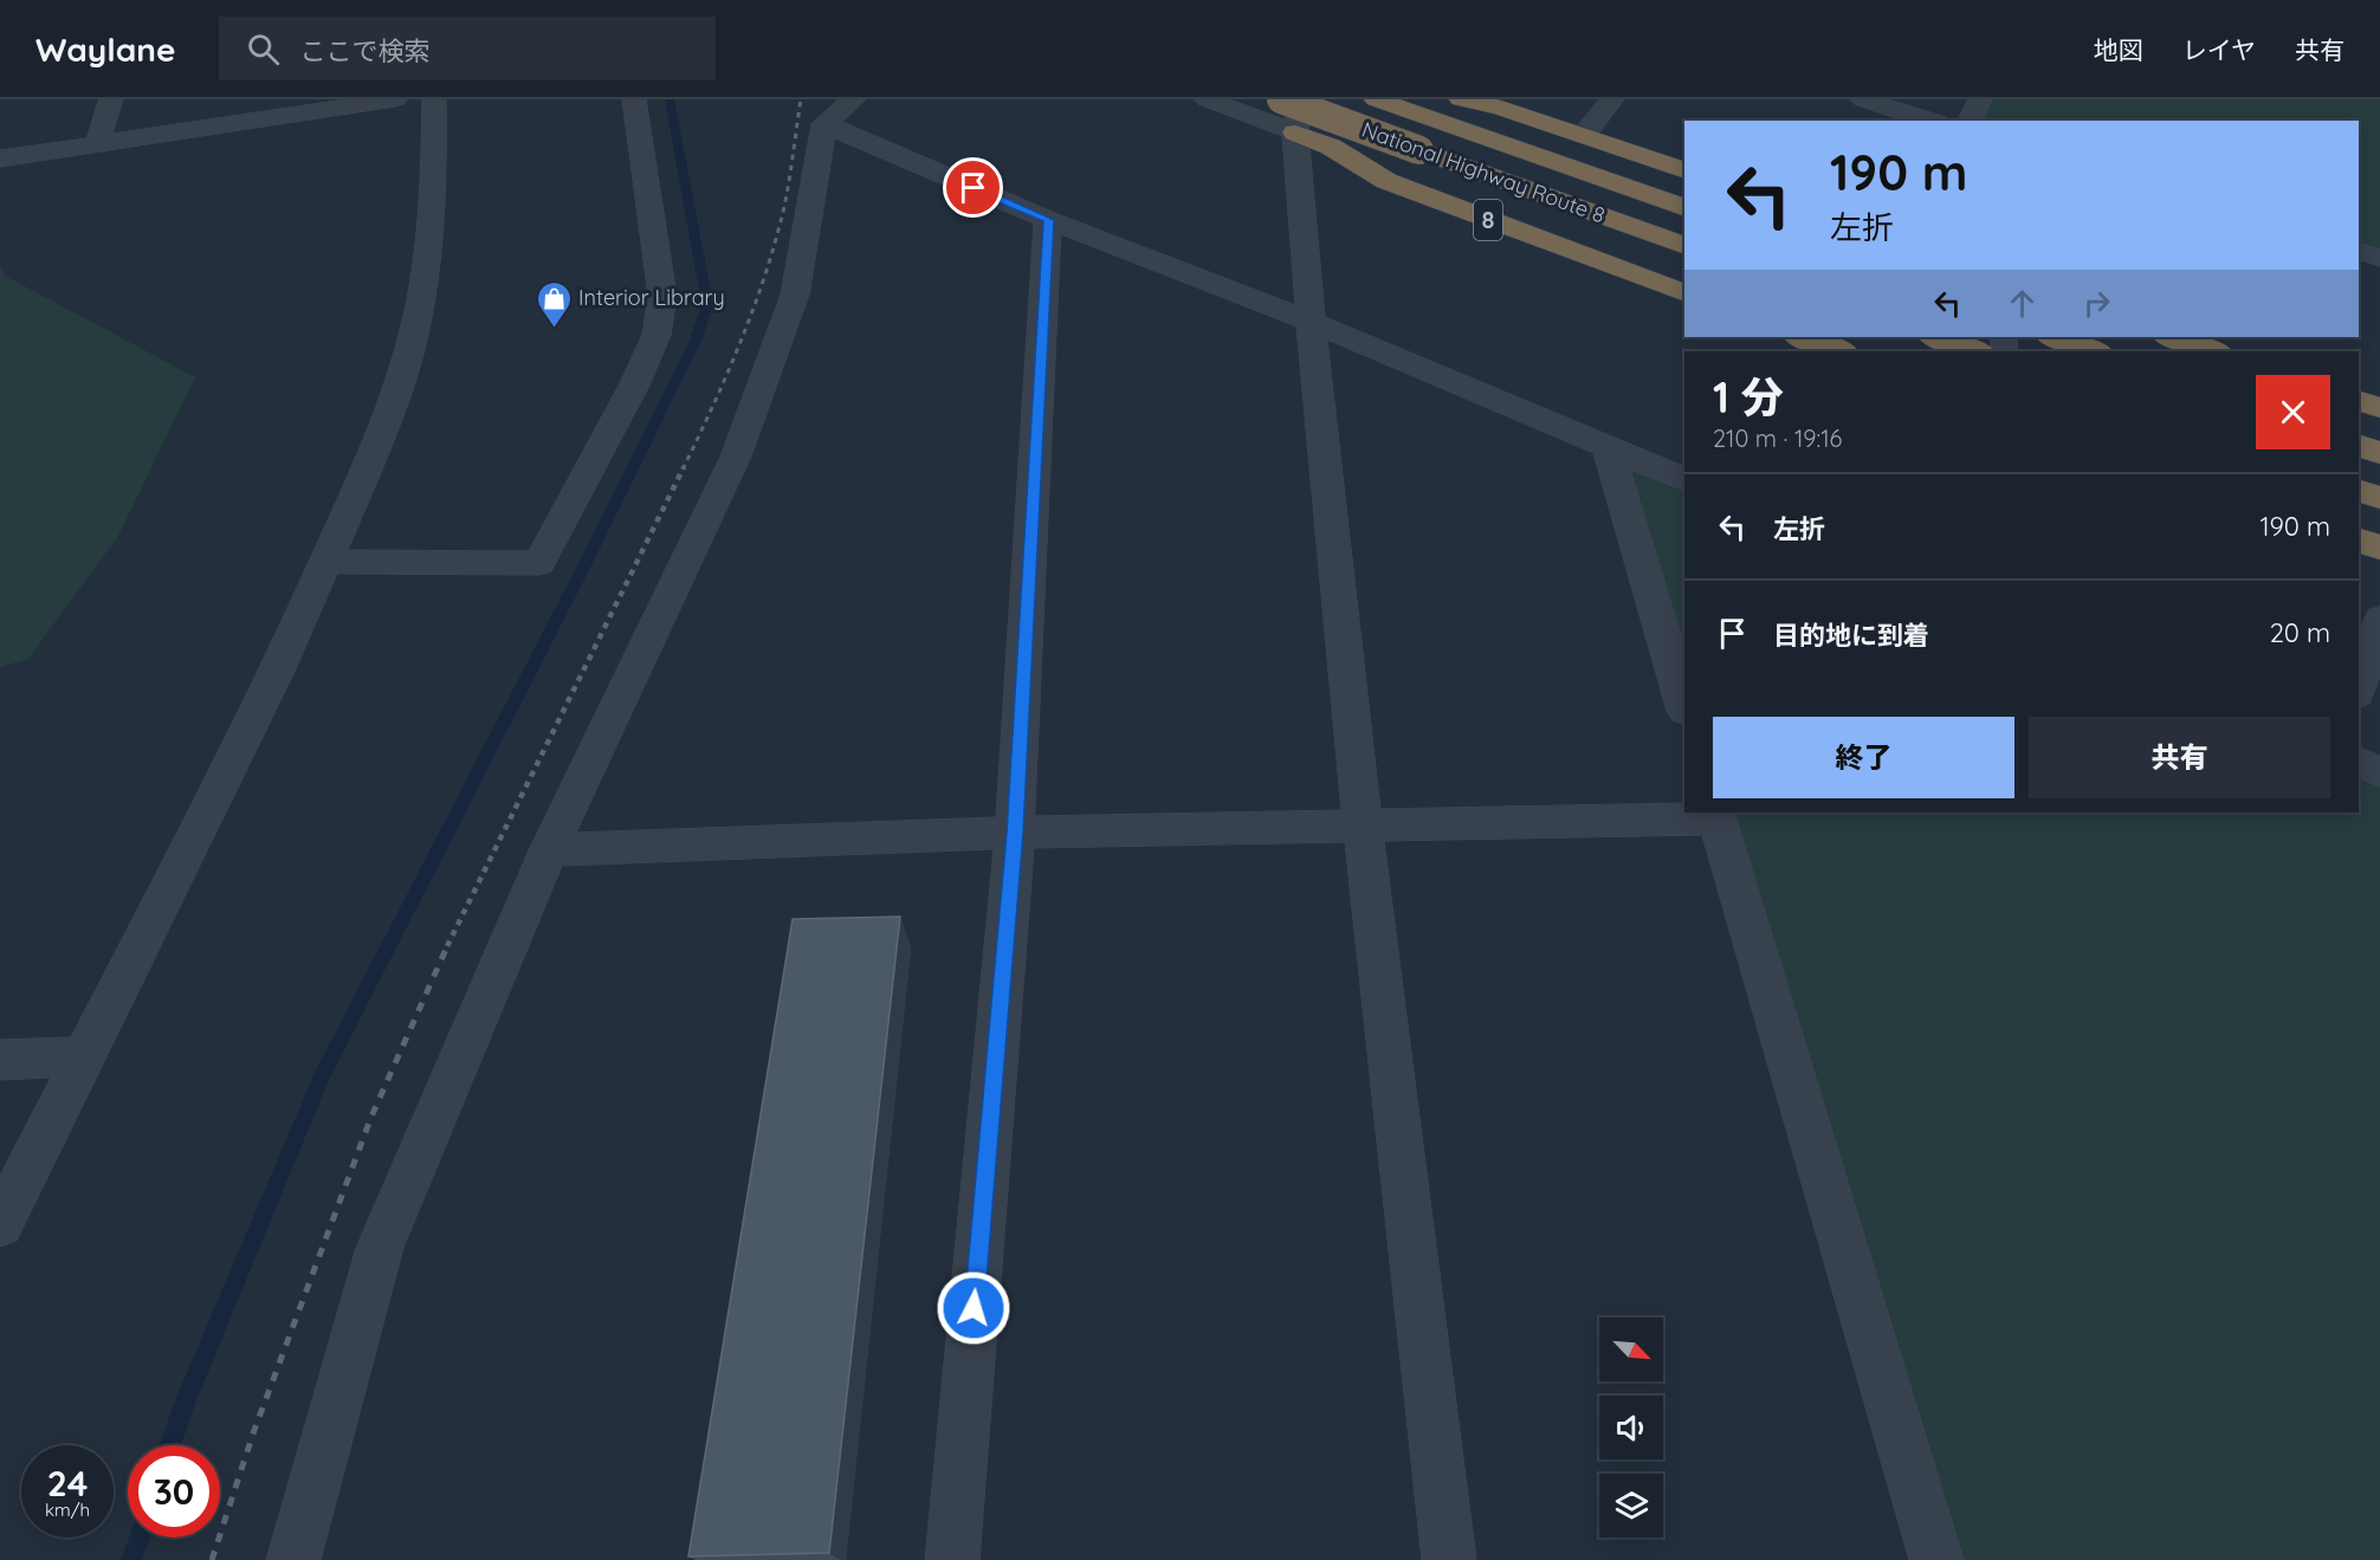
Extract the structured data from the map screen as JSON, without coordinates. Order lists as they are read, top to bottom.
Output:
{
  "streets": {
    "highway": ["National Highway Route 8", "8"]
  },
  "crossings": [
    ["National Highway Route 8", "8"]
  ],
  "places": {
    "shop": ["Interior Library"]
  },
  "north": "bottom right",
  "page": {
    "header": "Waylane",
    "search": "ここで検索",
    "nav": ["地図", "レイヤ", "共有"],
    "turn": ["190 m", "左折"],
    "heading": ["1 分", "210 m · 19:16"],
    "list": [
      {
        "name": "左折",
        "value": "190 m"
      },
      {
        "name": "目的地に到着",
        "value": "20 m"
      }
    ],
    "buttons": ["終了", "共有"],
    "speed": "24 km/h",
    "limit": "30"
  }
}
